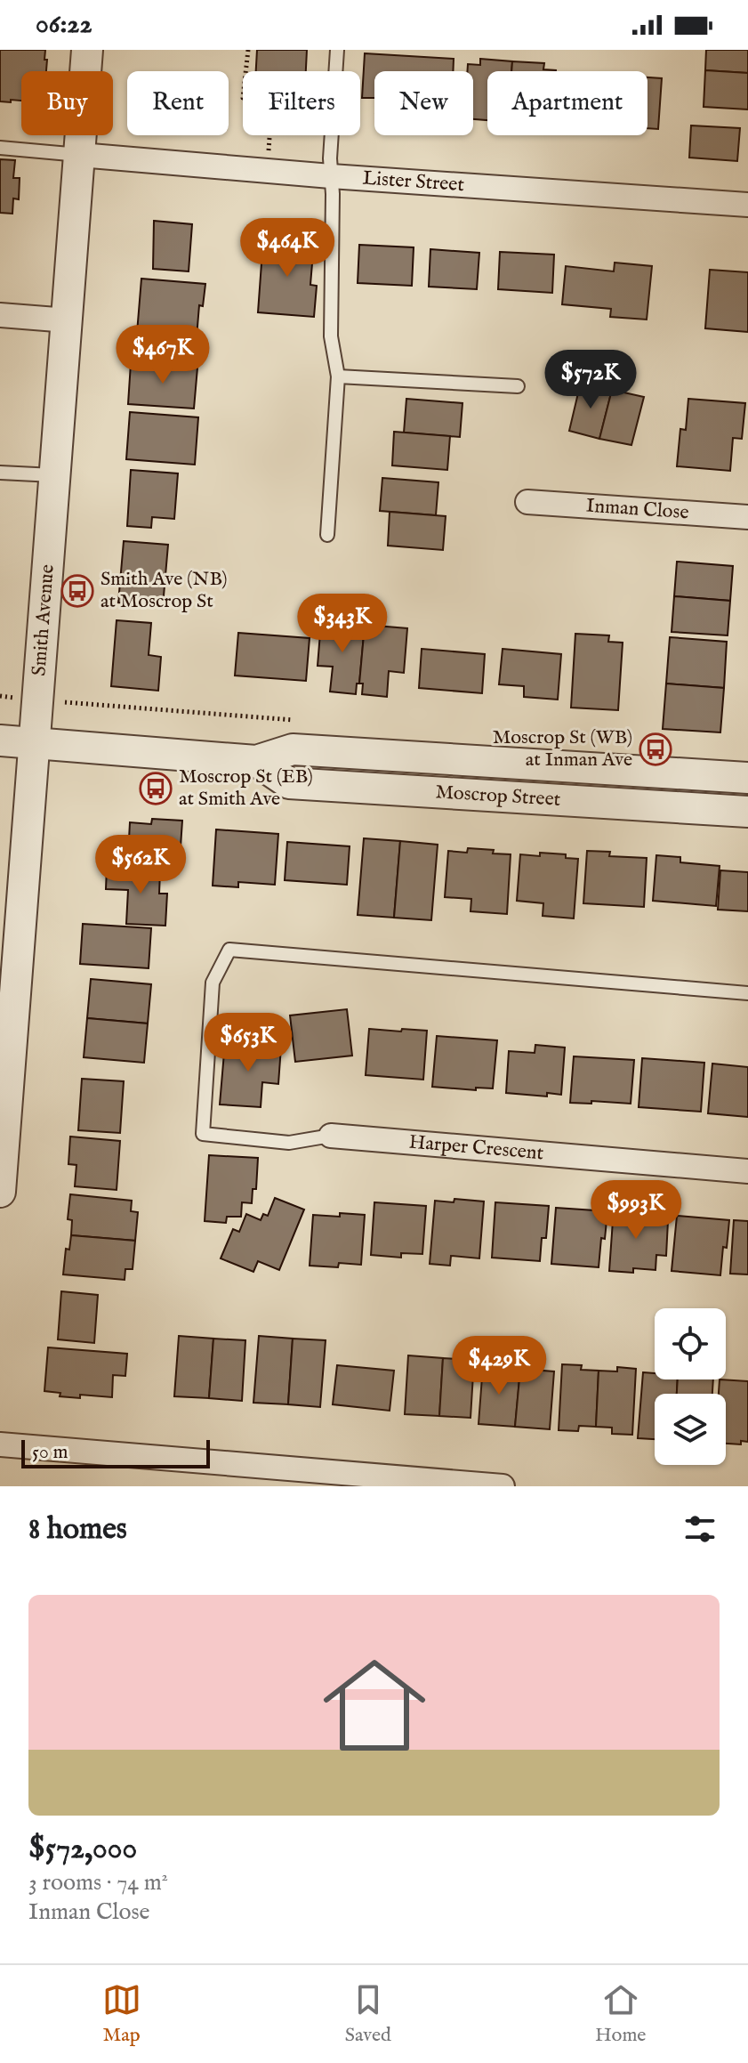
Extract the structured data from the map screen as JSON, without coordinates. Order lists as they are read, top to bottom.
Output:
{
  "streets": {
    "street": [
      "Lister Street",
      "Inman Close",
      "Smith Avenue",
      "Moscrop Street",
      "Harper Crescent"
    ]
  },
  "crossings": [
    ["Lister Street", "Smith Avenue"],
    ["Smith Avenue", "Moscrop Street"]
  ],
  "places": {
    "bus stop": ["Smith Ave (NB) at Moscrop St", "Moscrop St (WB) at Inman Ave", "Moscrop St (EB) at Smith Ave"]
  },
  "scale_bar": "50 m",
  "page": {
    "status": "06:22",
    "chip": [
      "Buy",
      "Rent",
      "Filters",
      "New",
      "Apartment"
    ],
    "price": [
      "$464K",
      "$467K",
      "$572K",
      "$343K",
      "$562K",
      "$653K",
      "$993K",
      "$429K"
    ],
    "scale": "50 m",
    "heading": "8 homes",
    "list": [
      {
        "name": "$572,000",
        "note": "3 rooms · 74 m² · Inman Close"
      }
    ],
    "tabs": ["Map", "Saved", "Home"]
  }
}
